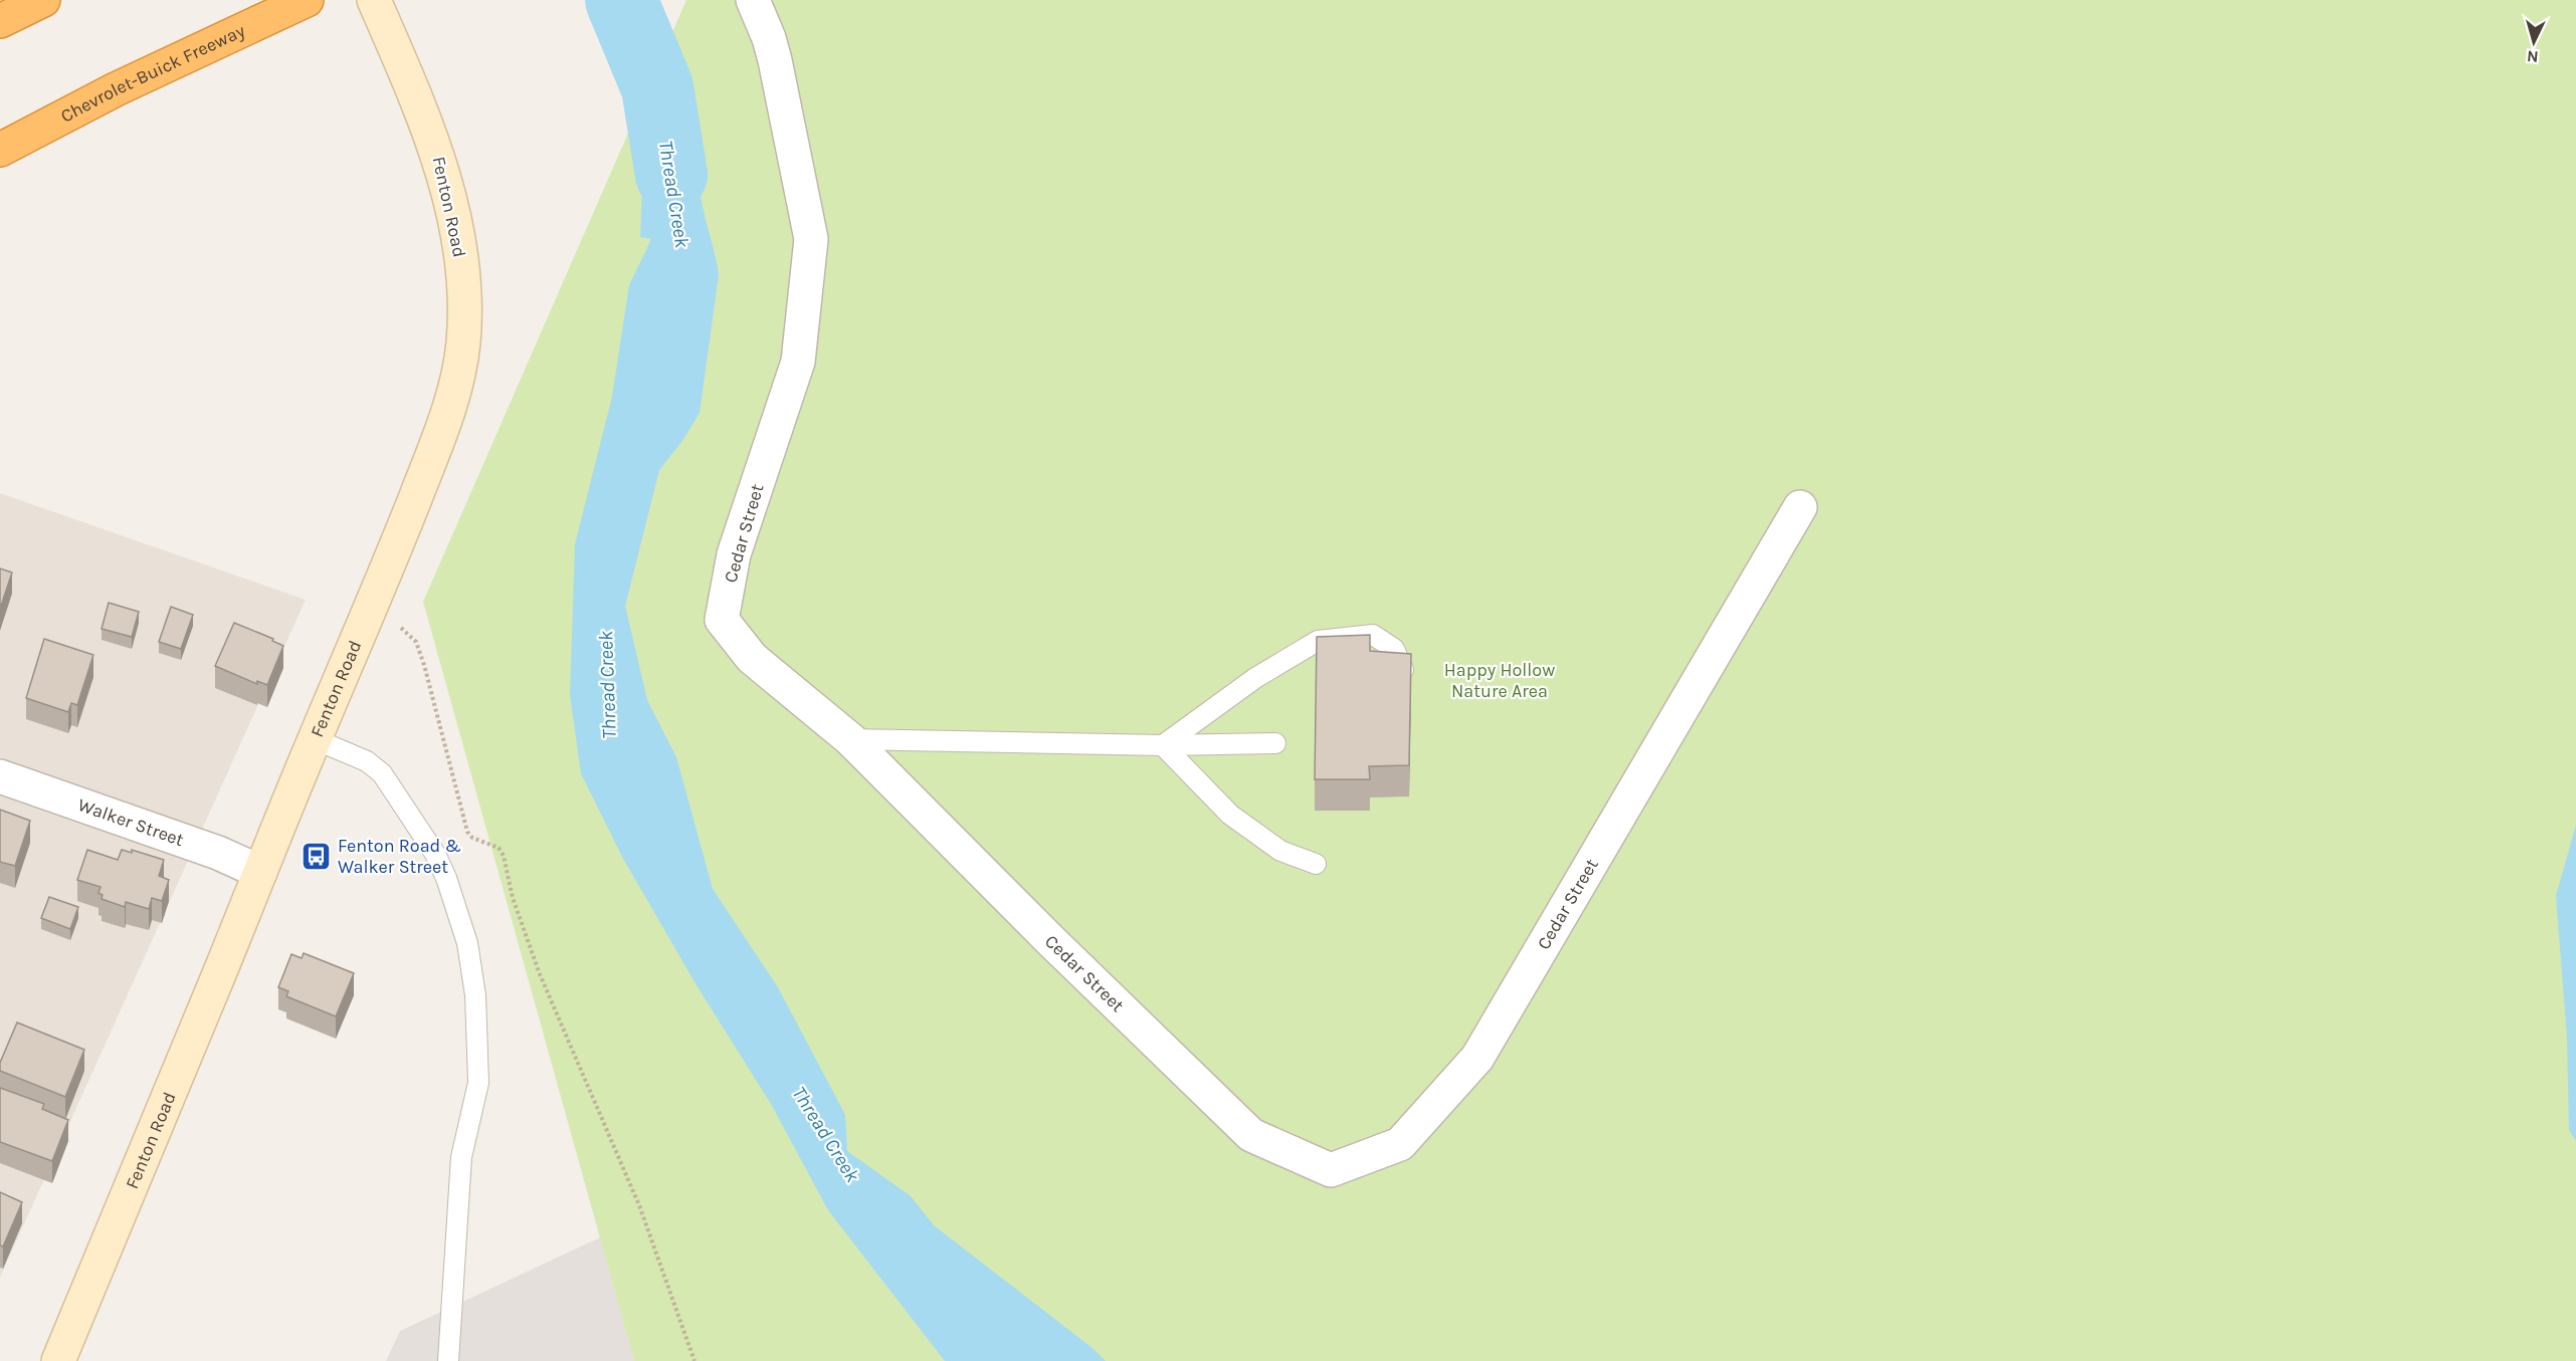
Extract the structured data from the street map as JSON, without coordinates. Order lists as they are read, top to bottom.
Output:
{
  "streets": {
    "highway": ["Chevrolet-Buick Freeway"],
    "street": ["Fenton Road", "Cedar Street", "Walker Street"]
  },
  "crossings": [
    ["Fenton Road", "Walker Street"]
  ],
  "water": ["Thread Creek"],
  "parks": ["Happy Hollow Nature Area"],
  "places": {
    "bus stop": ["Fenton Road & Walker Street"]
  },
  "north": "bottom"
}
